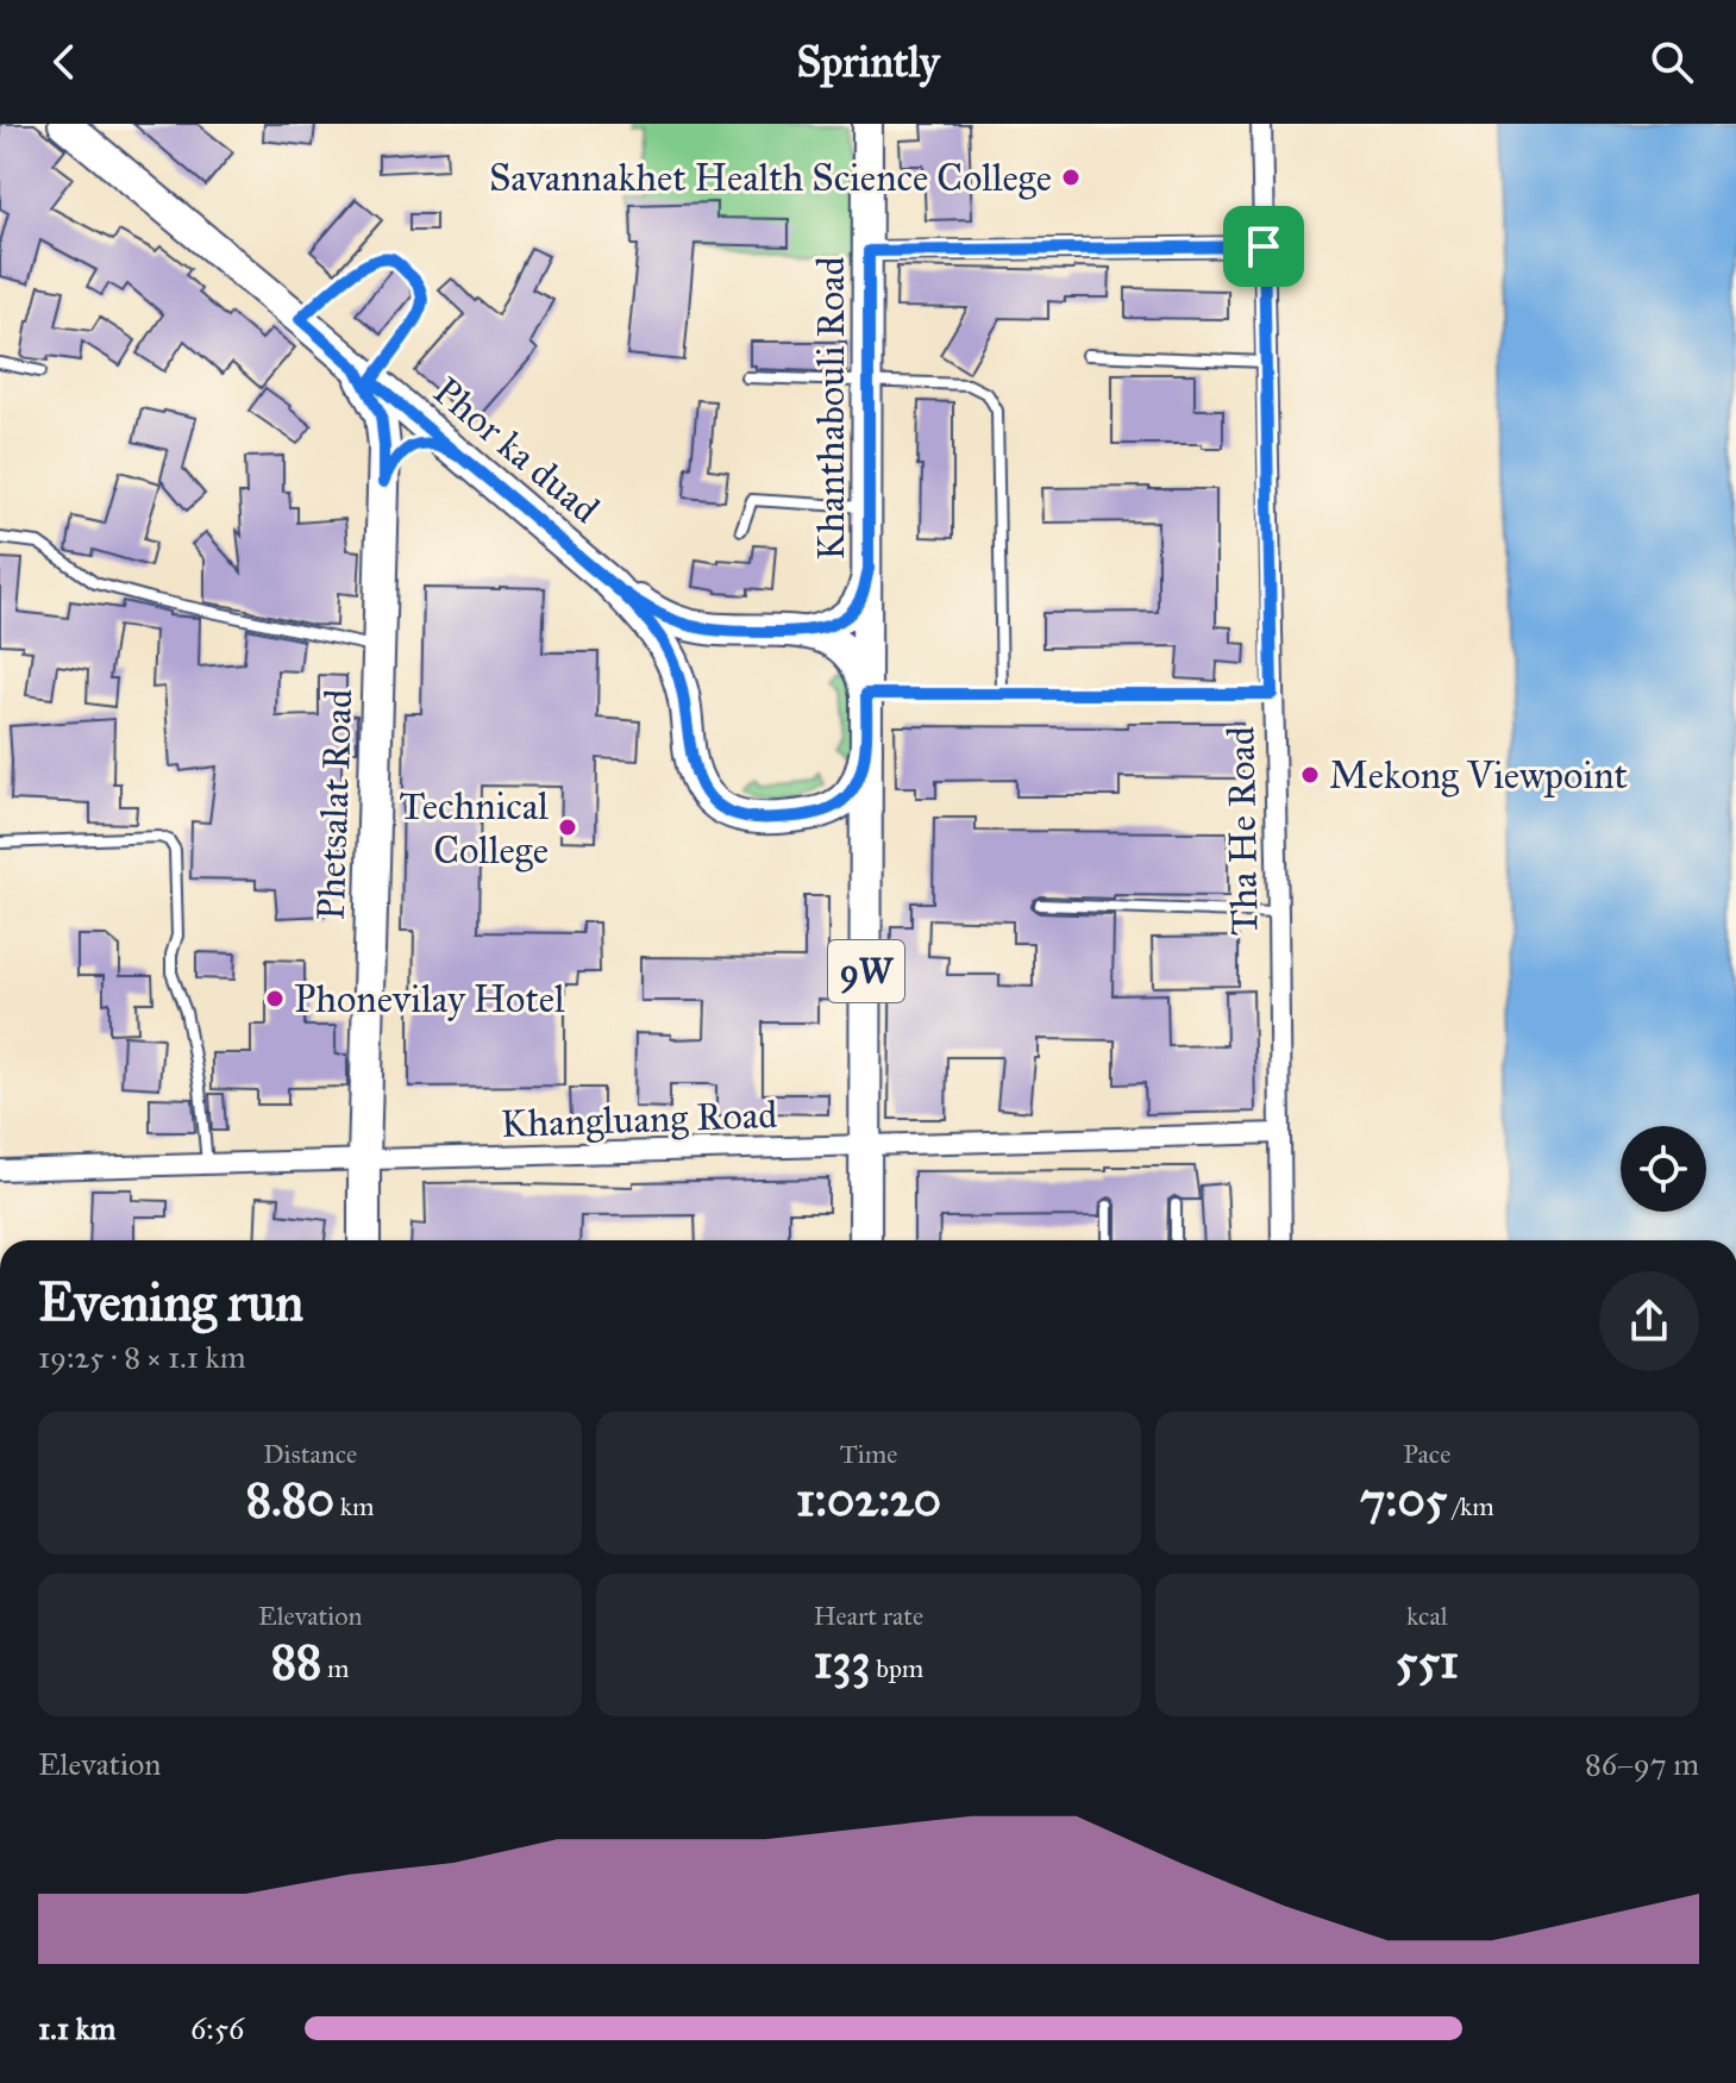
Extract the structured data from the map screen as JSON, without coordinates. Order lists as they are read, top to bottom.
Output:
{
  "streets": {
    "main road": ["Phor ka duad", "Phetsalat Road", "9W"],
    "street": ["Khanthabouli Road", "Tha He Road", "Khangluang Road"]
  },
  "crossings": [
    ["Khanthabouli Road", "9W"],
    ["Phor ka duad", "Phetsalat Road"],
    ["Phetsalat Road", "Khangluang Road"],
    ["Tha He Road", "Khangluang Road"],
    ["9W", "Khangluang Road"]
  ],
  "places": [
    "Savannakhet Health Science College",
    "Mekong Viewpoint",
    "Technical College",
    "Phonevilay Hotel"
  ],
  "page": {
    "header": "Sprintly",
    "heading": ["Evening run", "19:25 · 8 × 1.1 km"],
    "stats": [
      ["Distance", "8.80 km"],
      ["Time", "1:02:20"],
      ["Pace", "7:05 /km"],
      ["Elevation", "88 m"],
      ["Heart rate", "133 bpm"],
      ["kcal", "551"]
    ],
    "chart": ["Elevation", "86–97 m"],
    "list": [
      {
        "name": "1.1 km",
        "note": "6:56"
      }
    ]
  }
}
